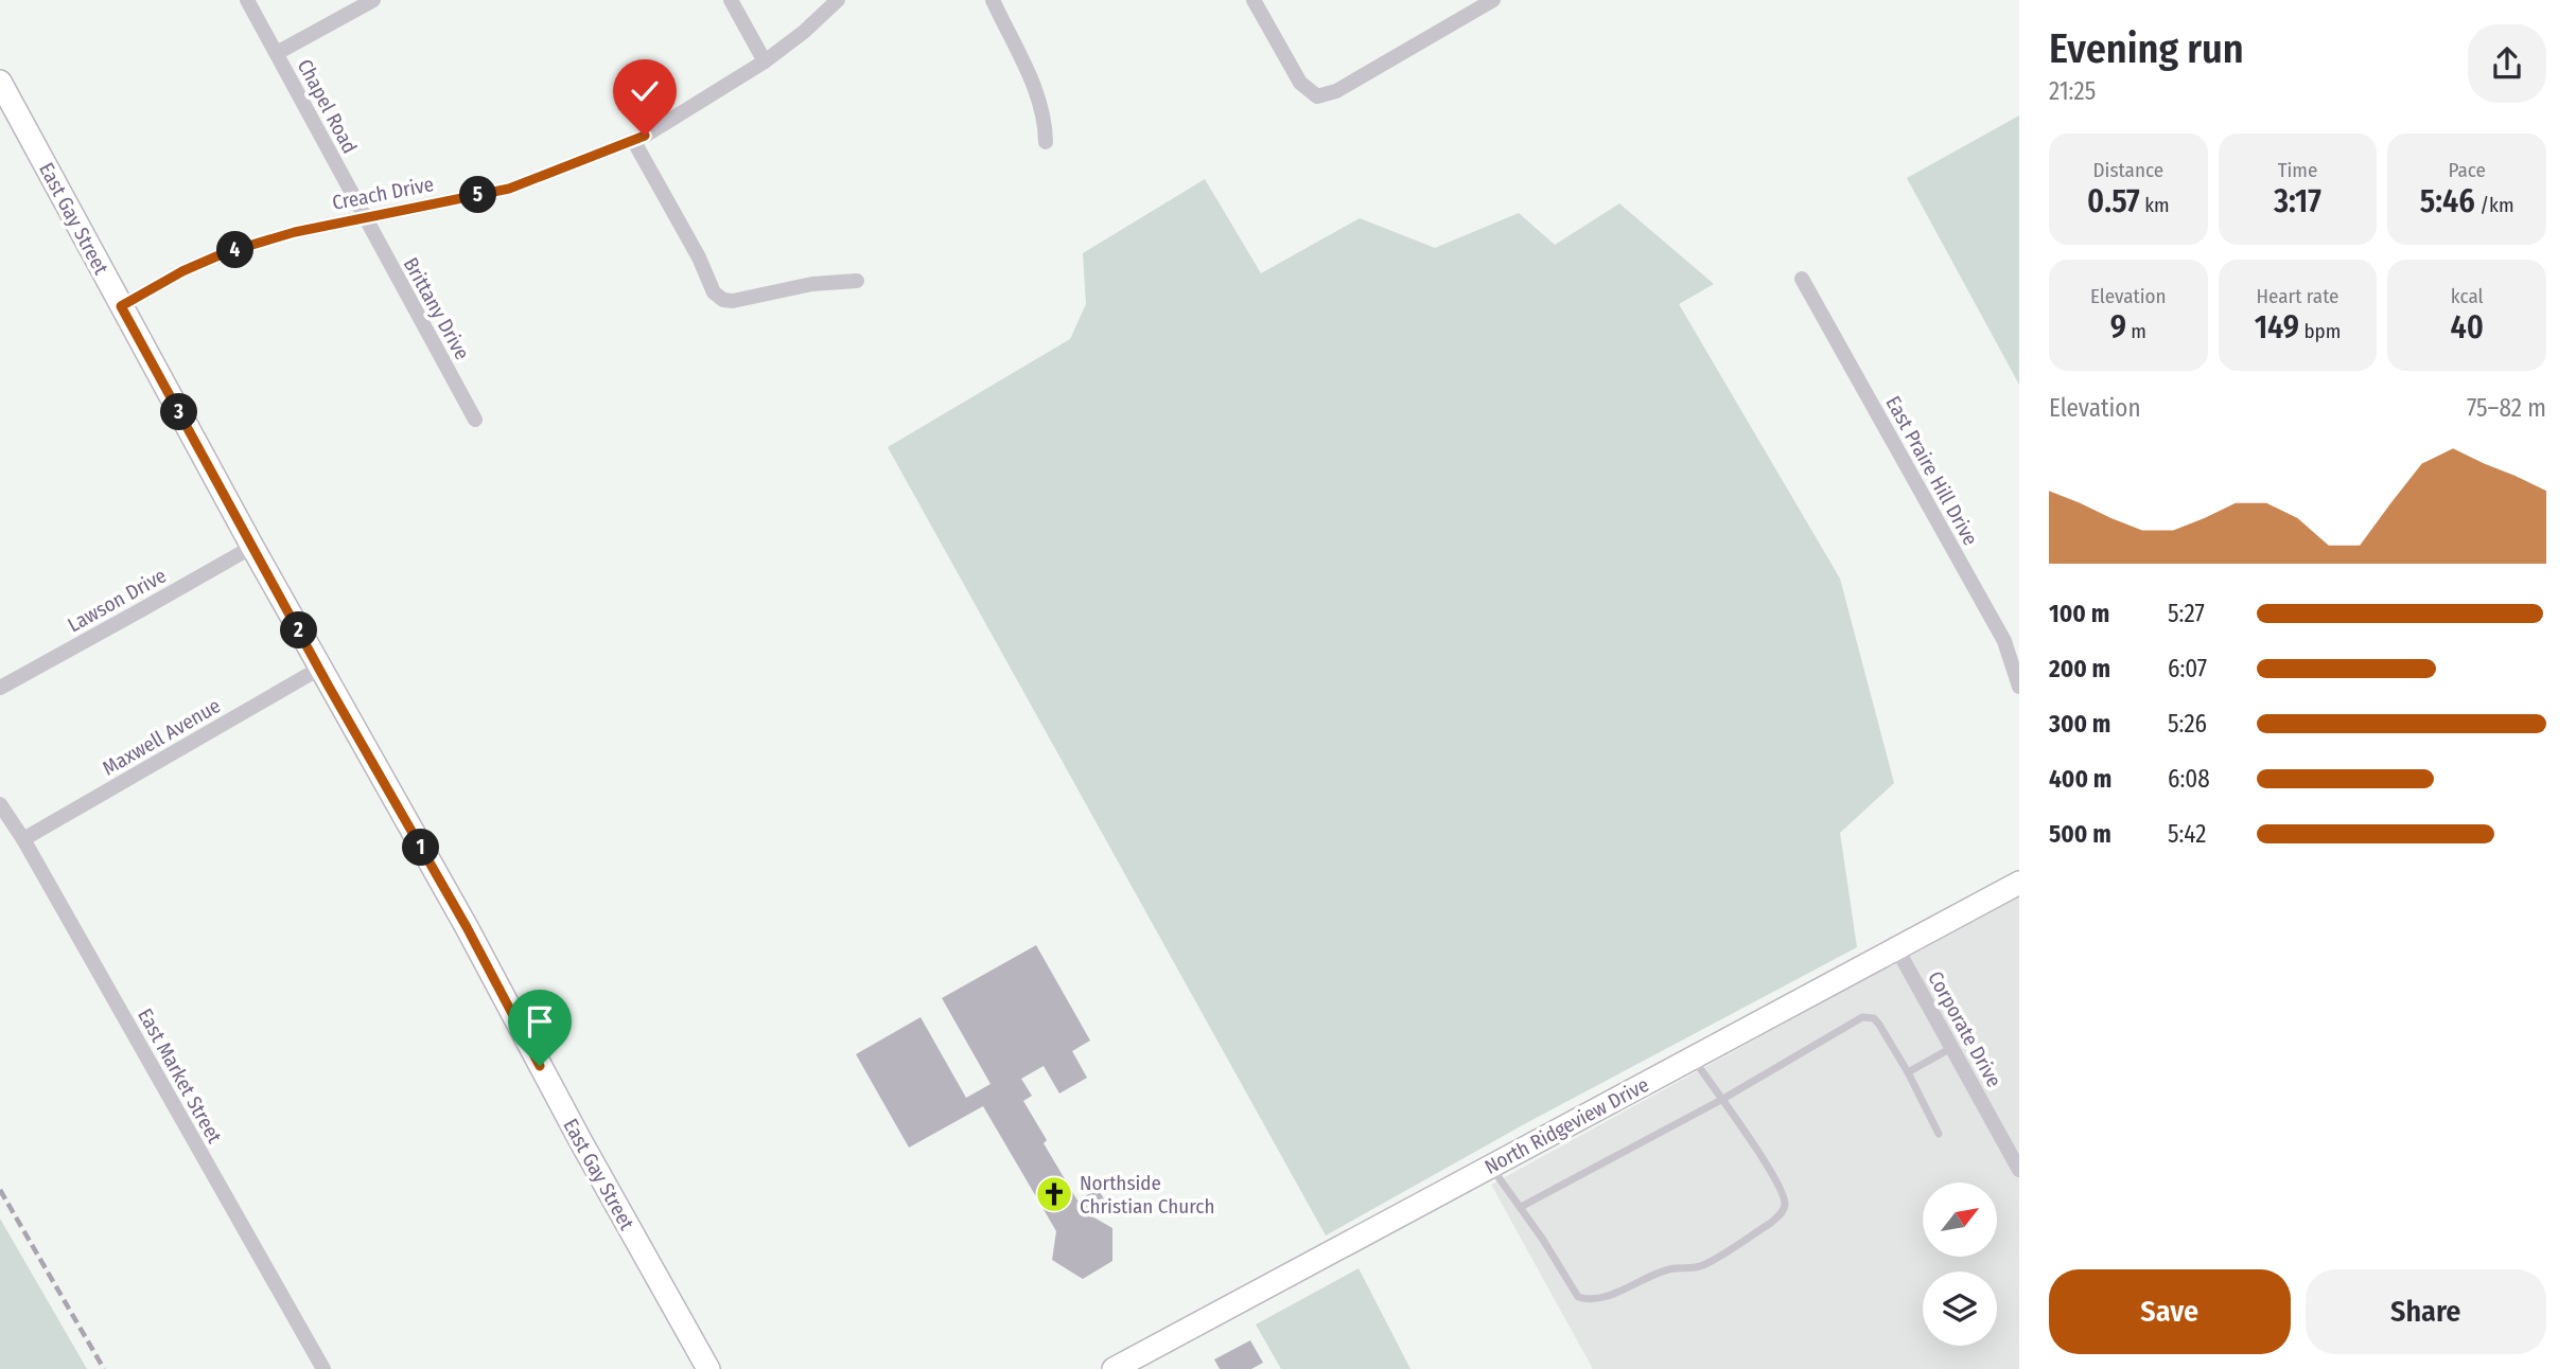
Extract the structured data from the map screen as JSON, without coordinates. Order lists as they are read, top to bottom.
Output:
{
  "streets": {
    "main road": ["East Gay Street", "North Ridgeview Drive"],
    "street": [
      "Chapel Road",
      "Creach Drive",
      "Brittany Drive",
      "East Praire Hill Drive",
      "Lawson Drive",
      "Maxwell Avenue",
      "Corporate Drive",
      "East Market Street"
    ]
  },
  "crossings": [
    ["Chapel Road", "Creach Drive"],
    ["Chapel Road", "Brittany Drive"],
    ["Creach Drive", "East Gay Street"],
    ["Creach Drive", "Brittany Drive"],
    ["East Gay Street", "Lawson Drive"],
    ["East Gay Street", "Maxwell Avenue"],
    ["Maxwell Avenue", "East Market Street"],
    ["Corporate Drive", "North Ridgeview Drive"]
  ],
  "places": {
    "church": ["Northside Christian Church"]
  },
  "north": "top right",
  "page": {
    "heading": ["Evening run", "21:25"],
    "stats": [
      ["Distance", "0.57 km"],
      ["Time", "3:17"],
      ["Pace", "5:46 /km"],
      ["Elevation", "9 m"],
      ["Heart rate", "149 bpm"],
      ["kcal", "40"]
    ],
    "pins": [
      "5",
      "4",
      "3",
      "2",
      "1"
    ],
    "chart": ["Elevation", "75–82 m"],
    "list": [
      {
        "name": "100 m",
        "note": "5:27"
      },
      {
        "name": "200 m",
        "note": "6:07"
      },
      {
        "name": "300 m",
        "note": "5:26"
      },
      {
        "name": "400 m",
        "note": "6:08"
      },
      {
        "name": "500 m",
        "note": "5:42"
      }
    ],
    "buttons": ["Save", "Share"]
  }
}
